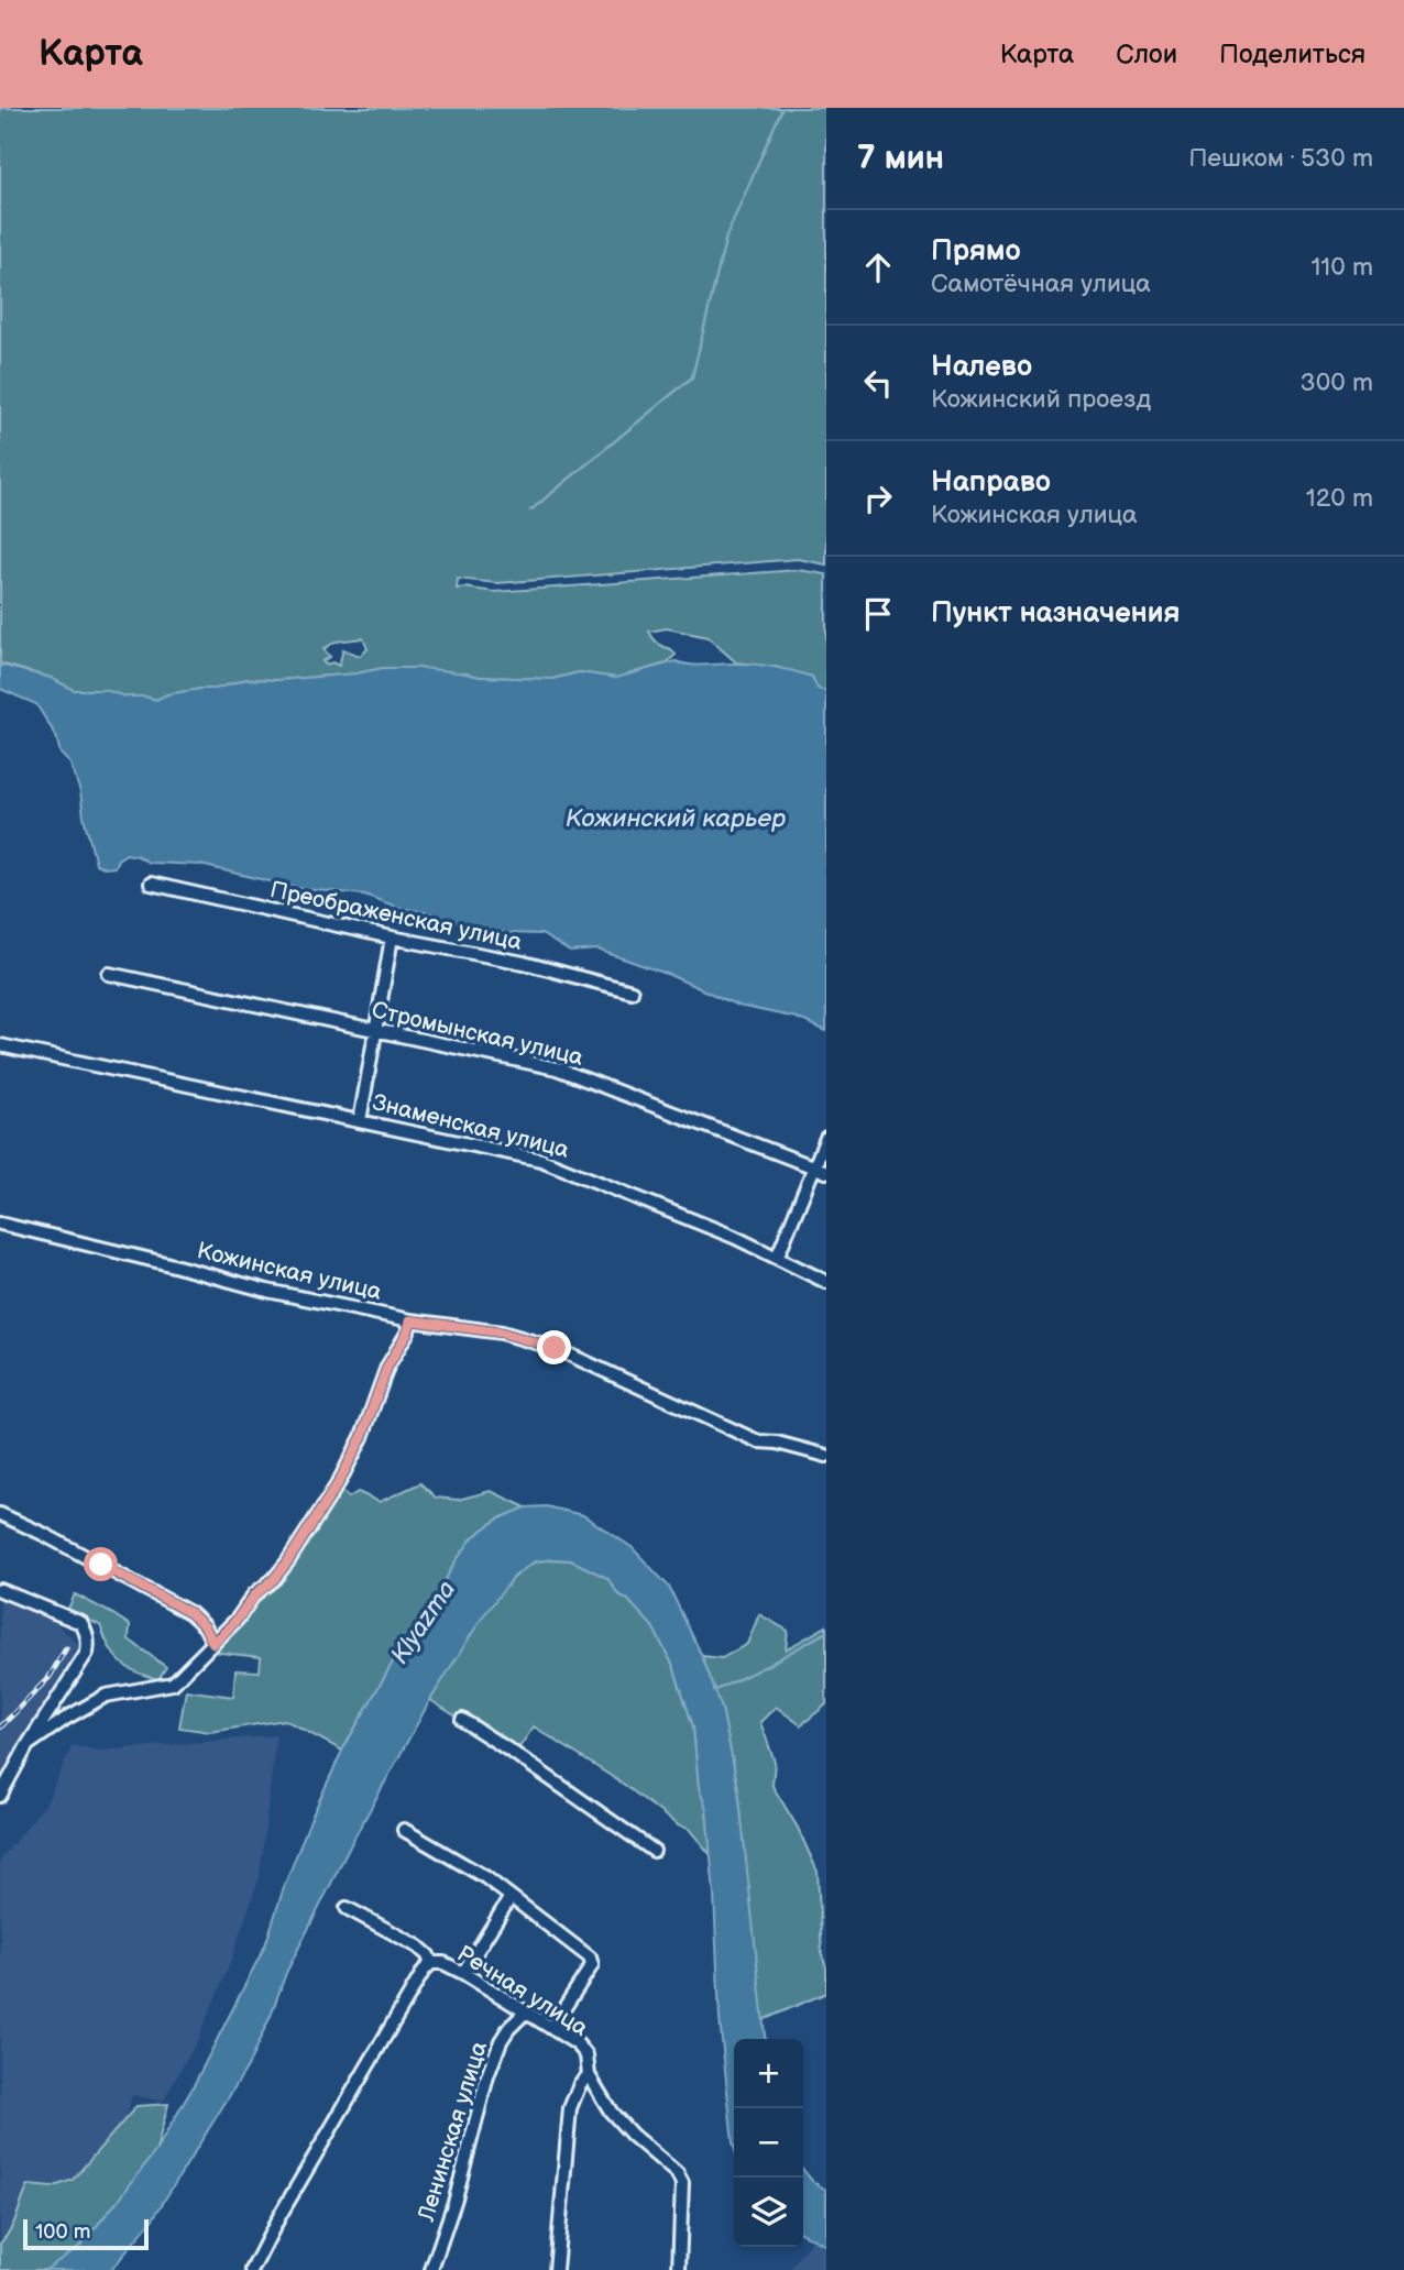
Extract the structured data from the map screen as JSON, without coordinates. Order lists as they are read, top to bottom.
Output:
{
  "streets": {
    "street": [
      "Преображенская улица",
      "Стромынская улица",
      "Знаменская улица",
      "Кожинская улица",
      "Речная улица",
      "Ленинская улица"
    ]
  },
  "crossings": [
    ["Речная улица", "Ленинская улица"]
  ],
  "water": ["Кожинский карьер", "Klyazma"],
  "scale_bar": "100 m",
  "page": {
    "header": "Карта",
    "nav": ["Карта", "Слои", "Поделиться"],
    "heading": ["7 мин", "Пешком · 530 m"],
    "list": [
      ["Прямо", "Самотёчная улица", "110 m"],
      ["Налево", "Кожинский проезд", "300 m"],
      ["Направо", "Кожинская улица", "120 m"],
      "Пункт назначения"
    ],
    "map_buttons": ["+", "−"],
    "scale": "100 m"
  }
}
